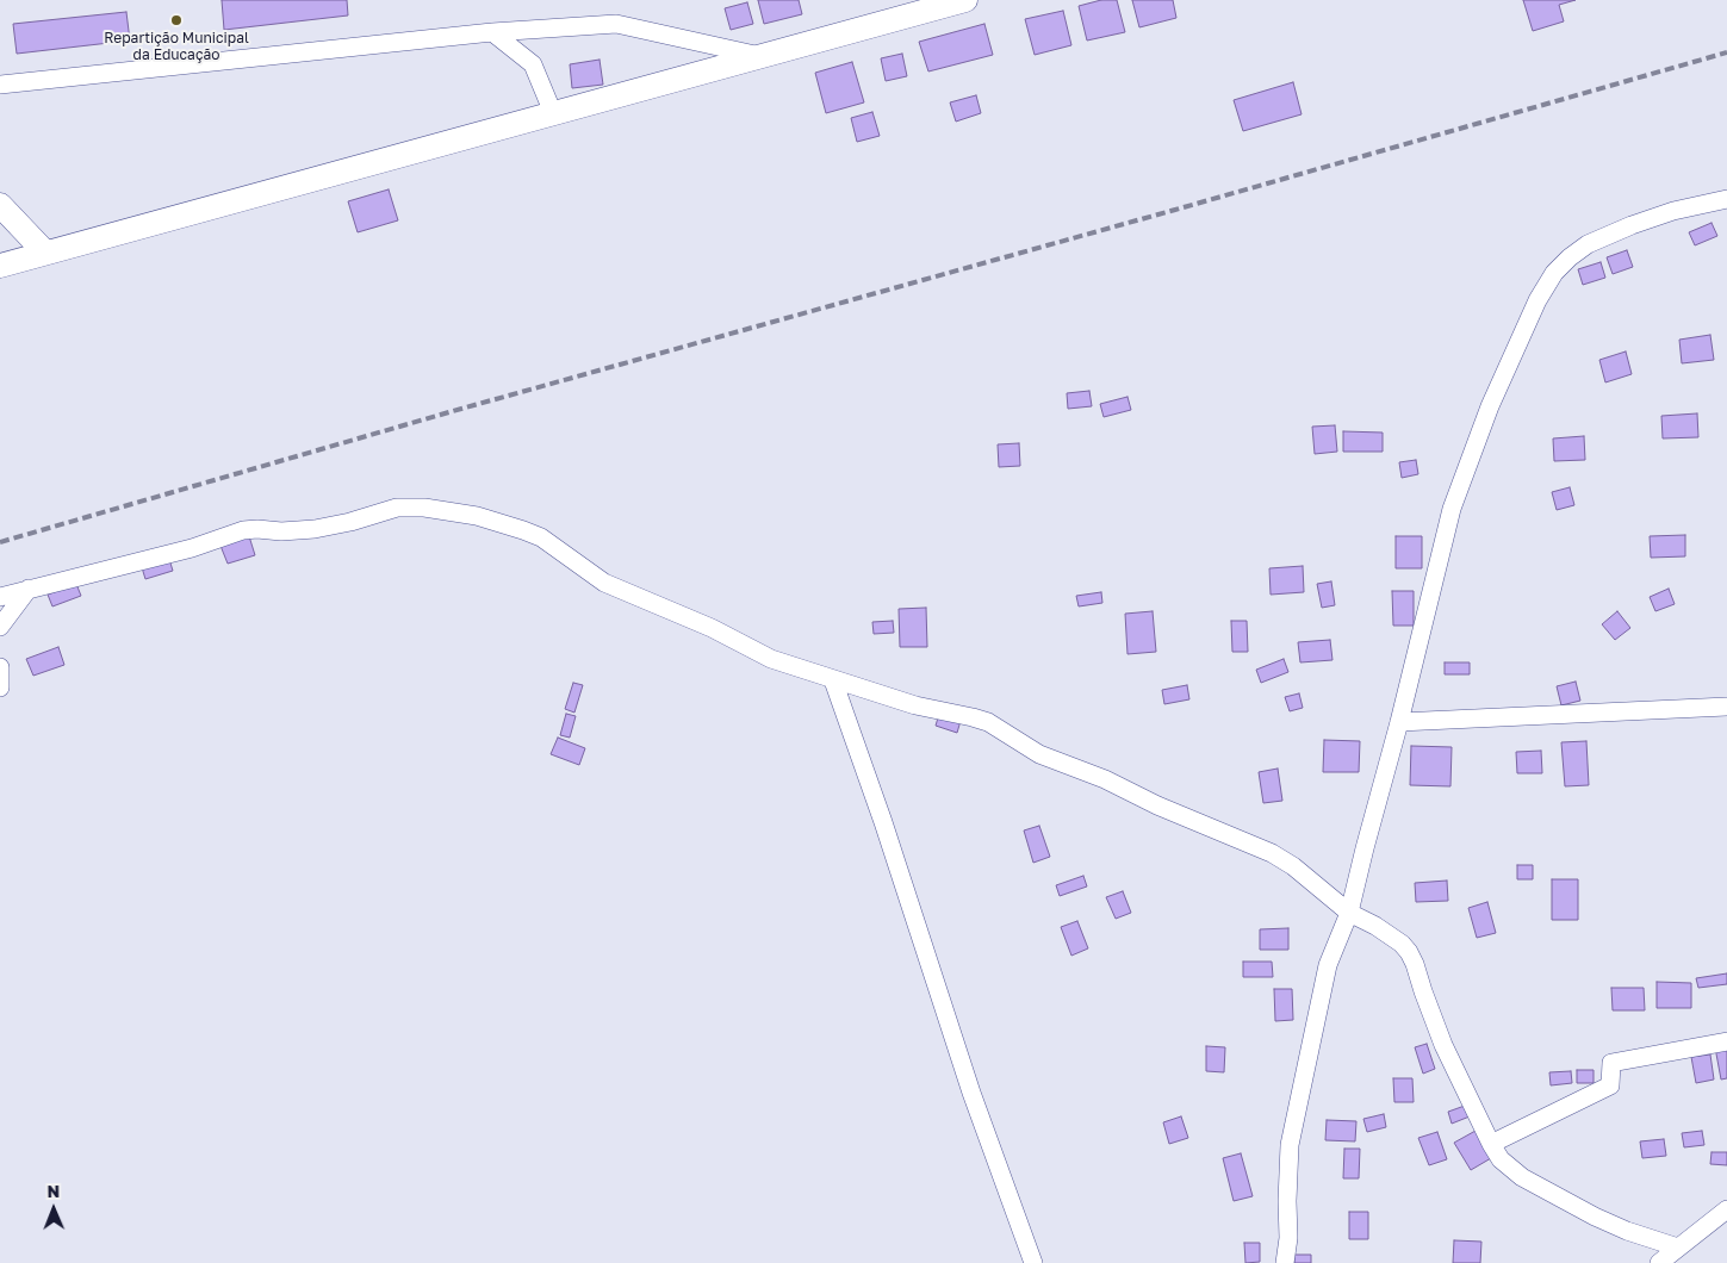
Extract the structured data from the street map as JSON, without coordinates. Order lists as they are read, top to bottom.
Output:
{
  "places": ["Repartição Municipal da Educação"],
  "north": "top"
}
